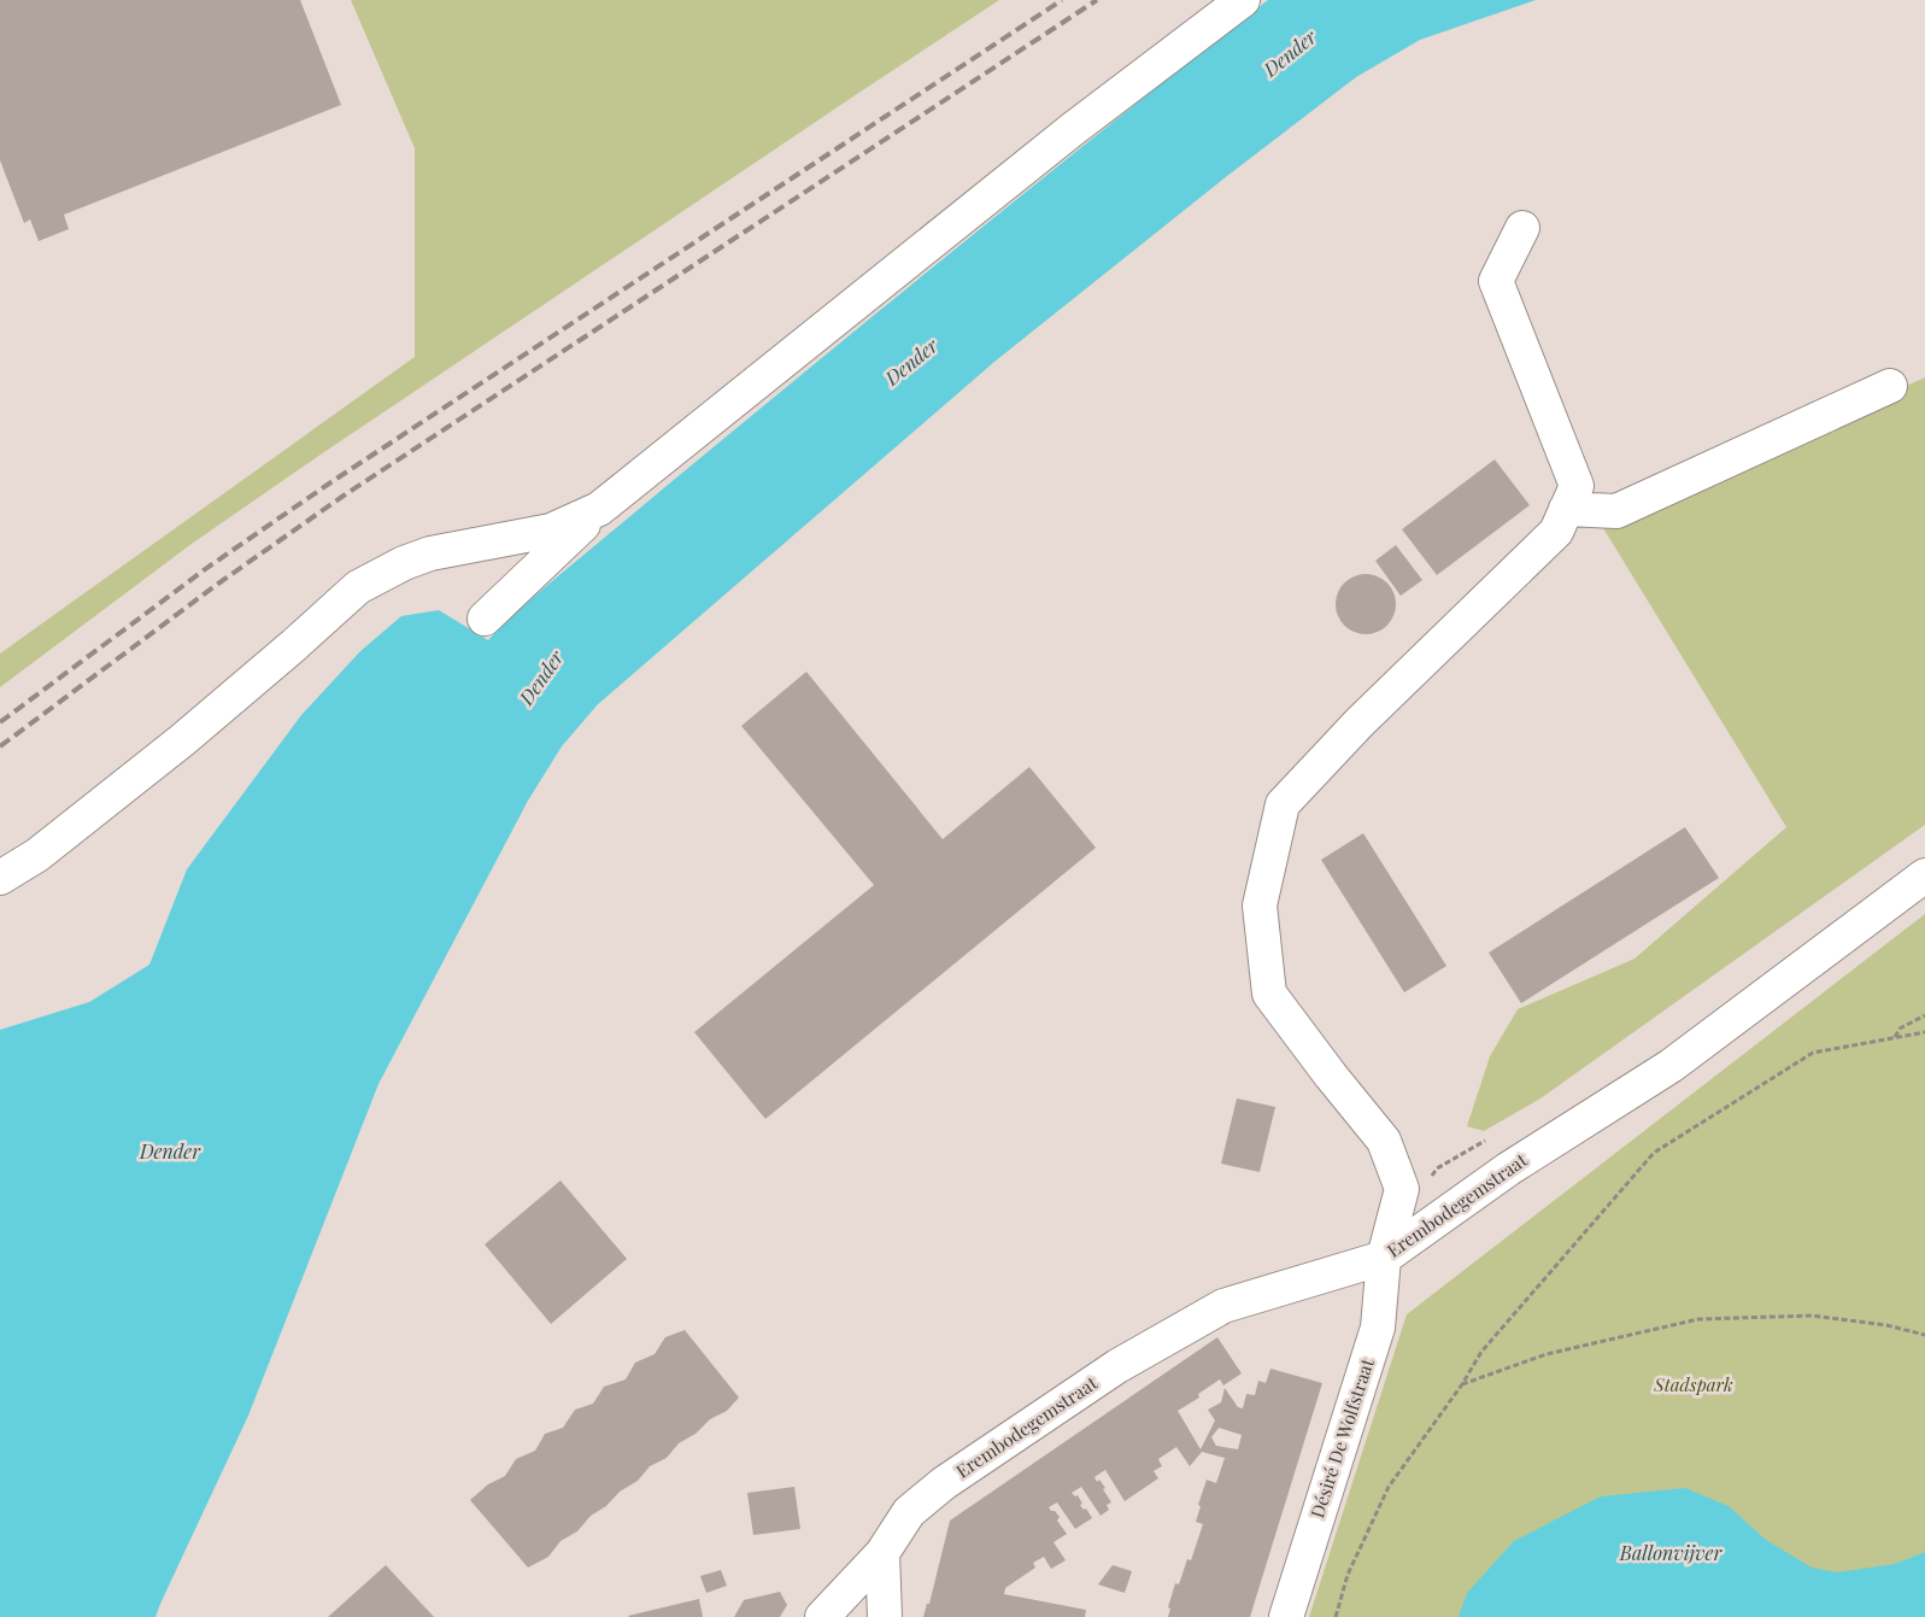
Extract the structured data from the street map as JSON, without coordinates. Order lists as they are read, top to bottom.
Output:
{
  "streets": {
    "street": ["Erembodegemstraat", "Désiré De Wolfstraat"]
  },
  "crossings": [
    ["Erembodegemstraat", "Désiré De Wolfstraat"]
  ],
  "water": ["Dender", "Ballonvijver"],
  "parks": ["Stadspark"]
}
